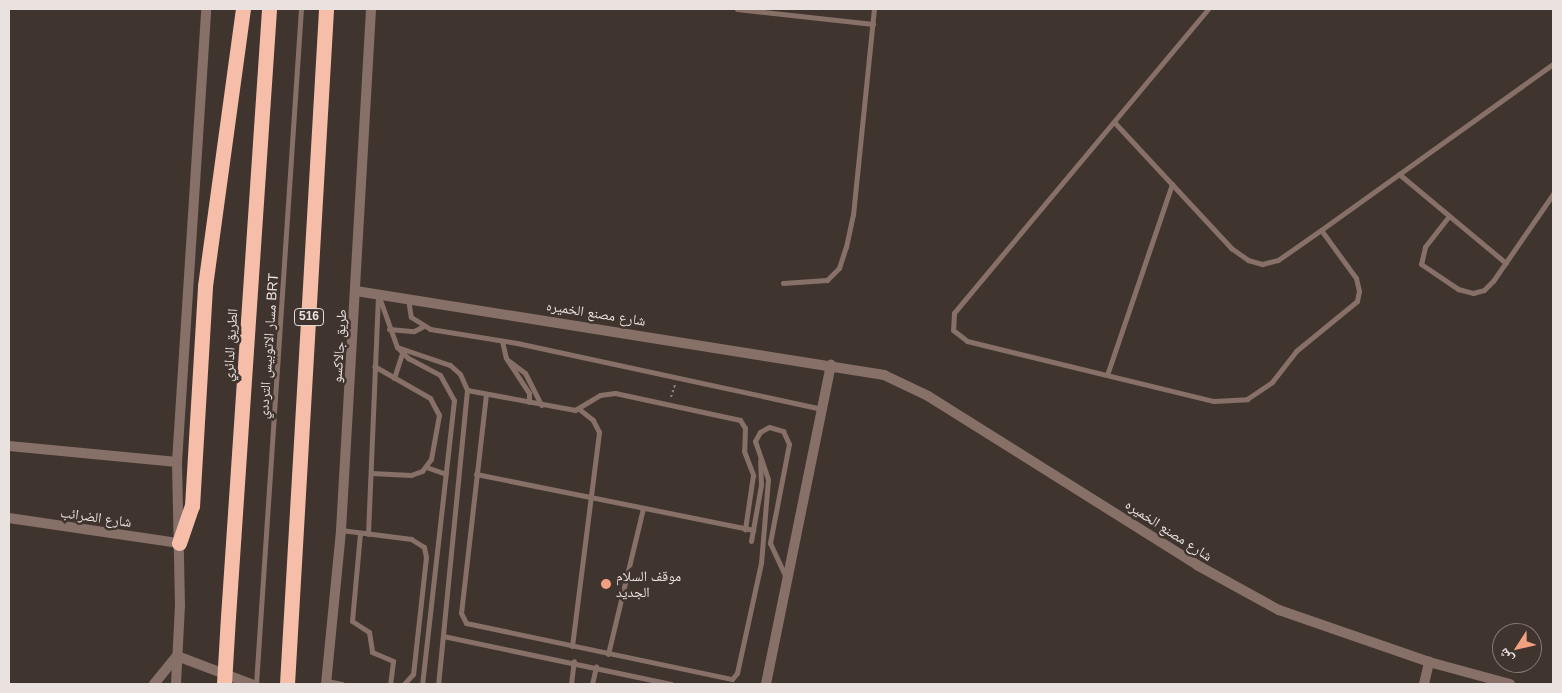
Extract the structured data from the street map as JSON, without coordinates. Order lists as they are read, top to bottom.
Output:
{
  "streets": {
    "highway": ["516", "الطريق الدائري"],
    "street": ["شارع مصنع الخميره", "طريق جالاكسو", "شارع الضرائب"],
    "lane": ["مسار الاتوبيس الترددي BRT"]
  },
  "crossings": [
    ["شارع مصنع الخميره", "طريق جالاكسو"]
  ],
  "places": ["موقف السلام الجديد"],
  "north": "bottom left"
}
